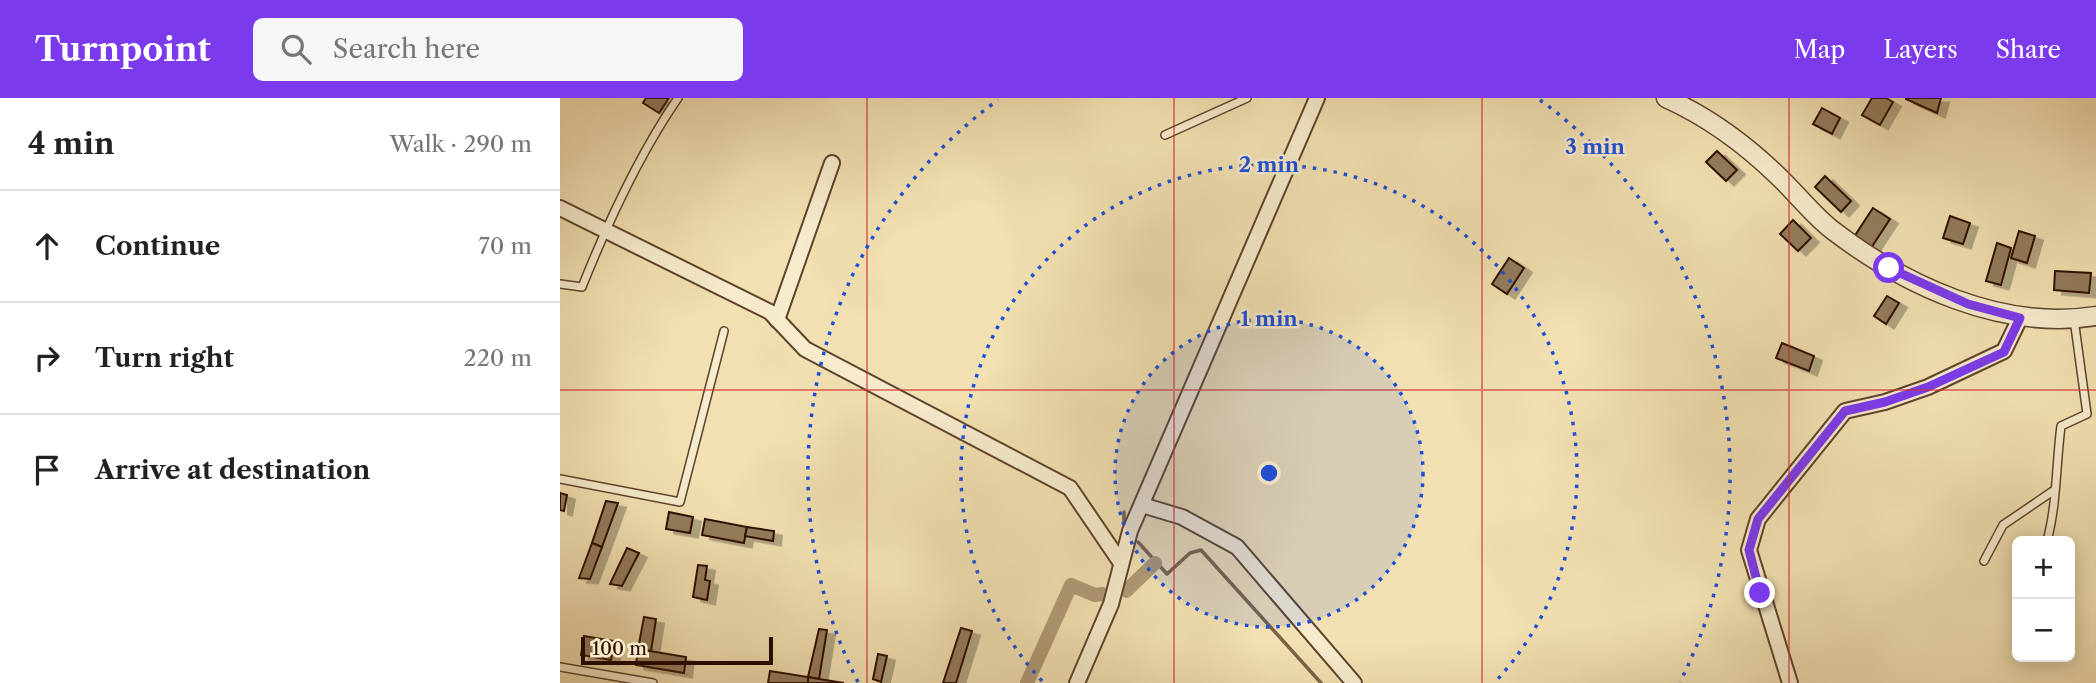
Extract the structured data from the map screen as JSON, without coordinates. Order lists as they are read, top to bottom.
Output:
{
  "scale_bar": "100 m",
  "page": {
    "header": "Turnpoint",
    "search": "Search here",
    "nav": ["Map", "Layers", "Share"],
    "heading": ["4 min", "Walk · 290 m"],
    "list": [
      ["Continue", "70 m"],
      ["Turn right", "220 m"],
      "Arrive at destination"
    ],
    "map_buttons": ["+", "−"],
    "scale": "100 m"
  },
  "rings": ["3 min", "2 min", "1 min"]
}
